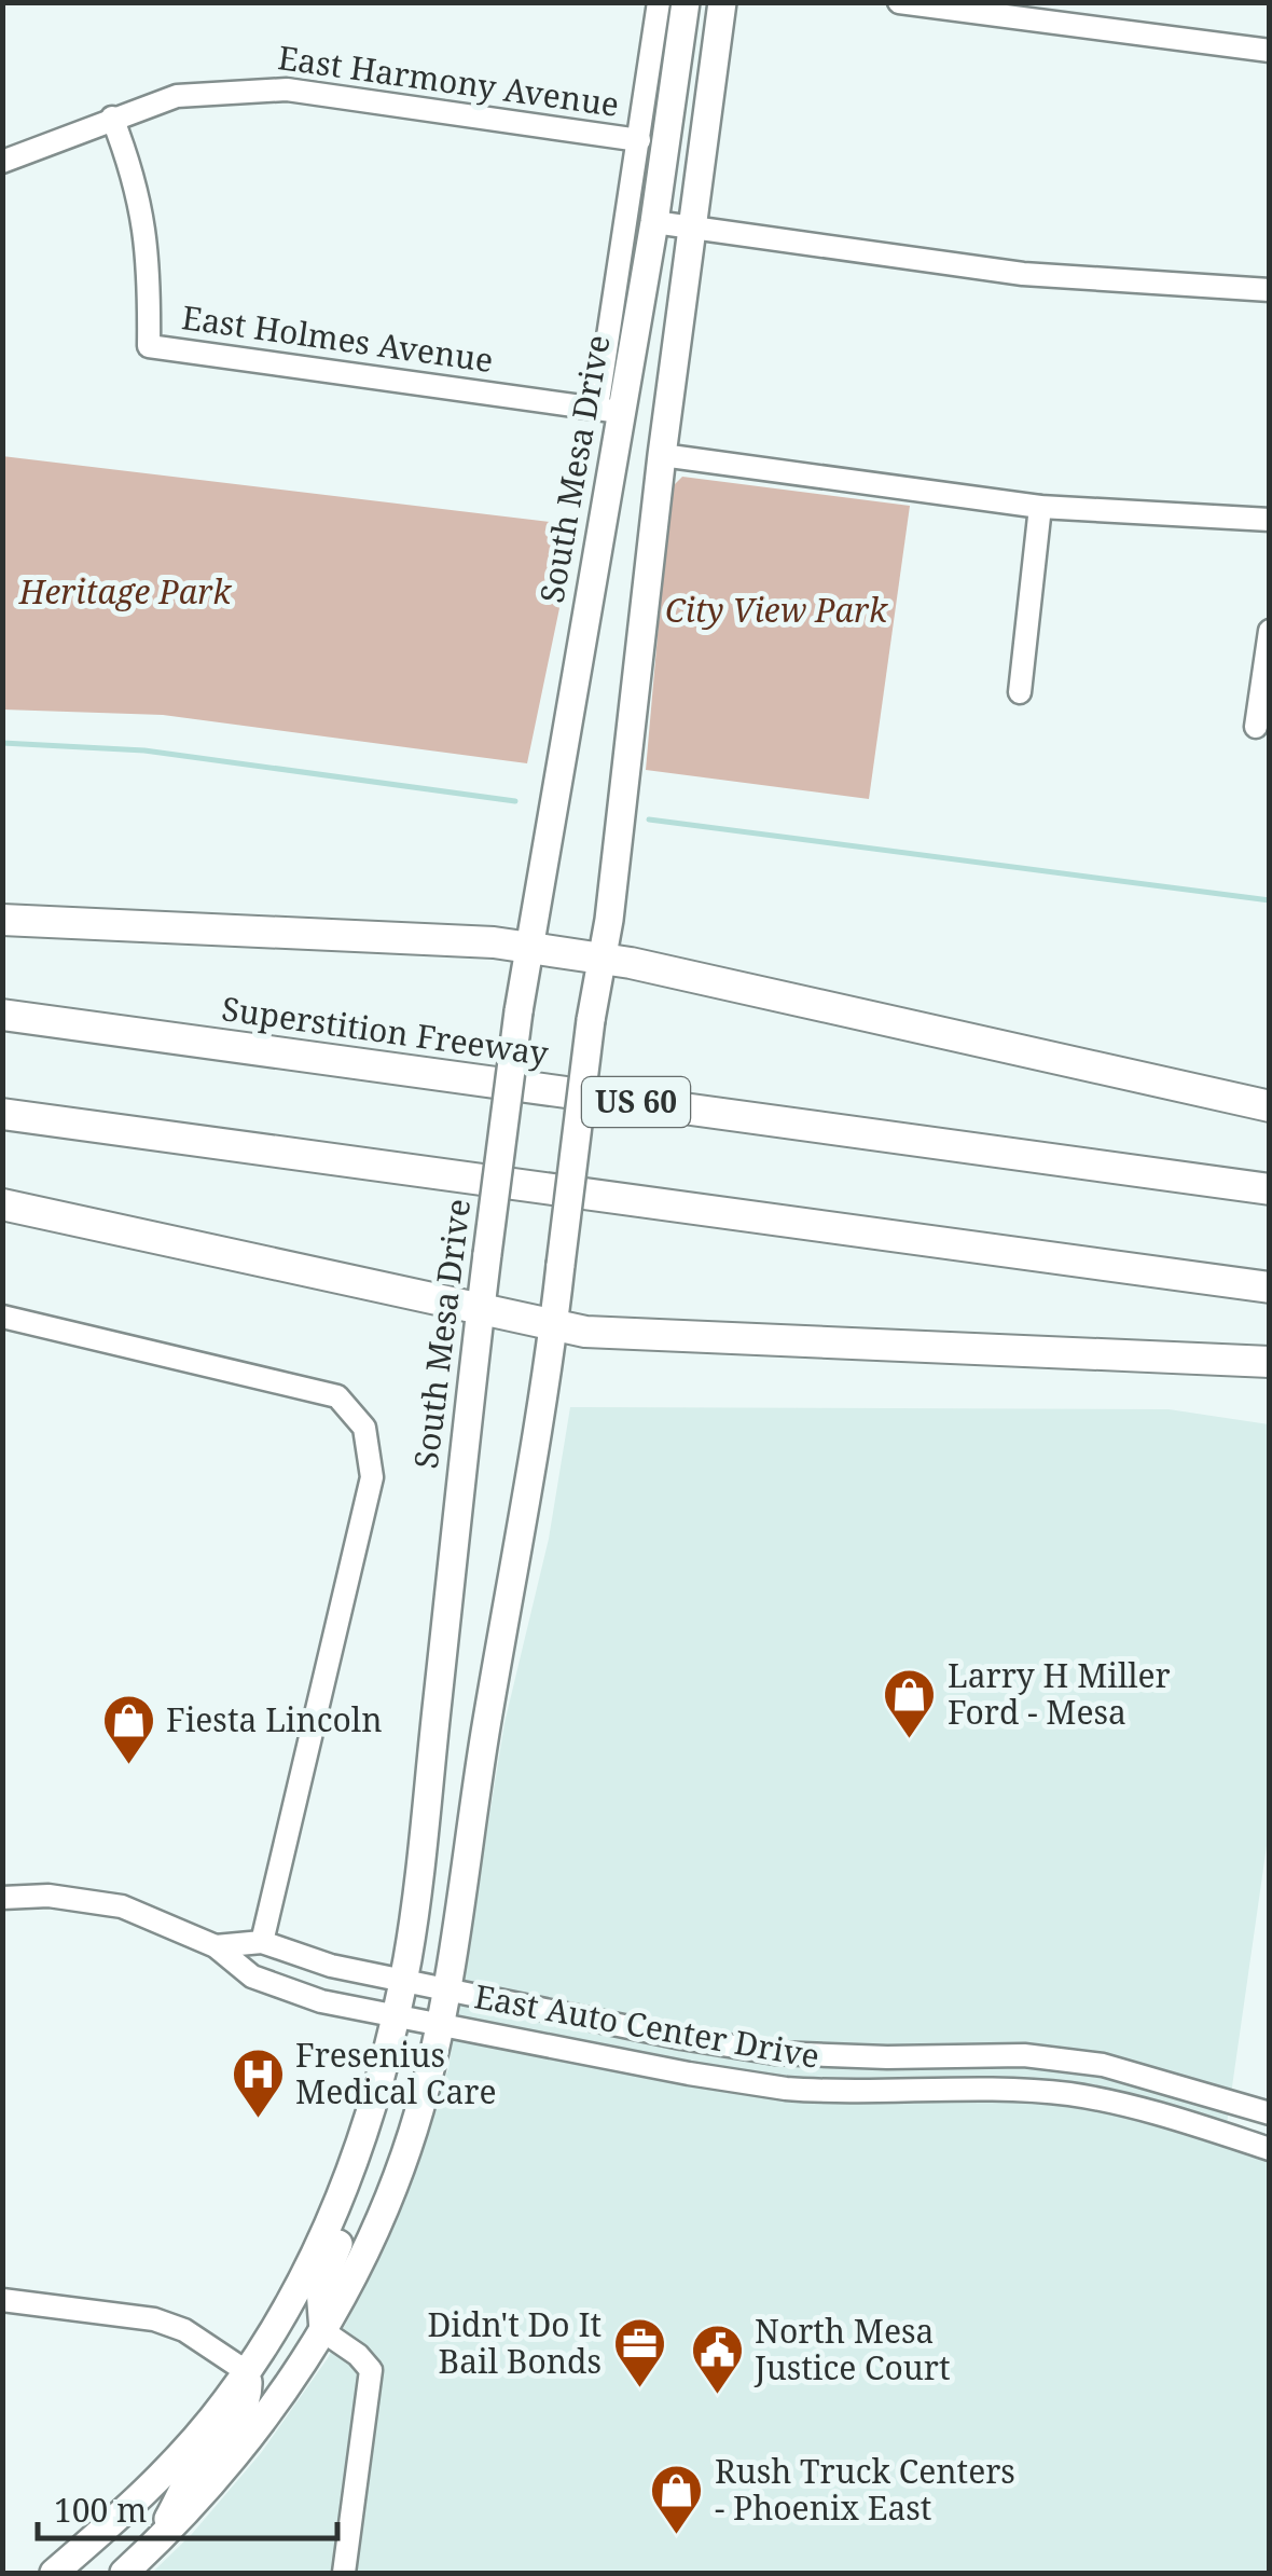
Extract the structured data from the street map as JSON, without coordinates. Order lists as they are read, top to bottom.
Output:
{
  "streets": {
    "highway": ["Superstition Freeway", "US 60"],
    "main road": ["South Mesa Drive"],
    "street": ["East Harmony Avenue", "East Holmes Avenue", "East Auto Center Drive"]
  },
  "crossings": [
    ["East Harmony Avenue", "East Holmes Avenue"],
    ["East Harmony Avenue", "South Mesa Drive"],
    ["East Holmes Avenue", "South Mesa Drive"],
    ["South Mesa Drive", "East Auto Center Drive"]
  ],
  "parks": ["Heritage Park", "City View Park"],
  "places": {
    "shop": ["Larry H Miller Ford - Mesa", "Fiesta Lincoln", "Rush Truck Centers - Phoenix East"],
    "hospital": ["Fresenius Medical Care"],
    "office": ["Didn't Do It Bail Bonds"],
    "public building": ["North Mesa Justice Court"]
  },
  "scale_bar": "100 m"
}
